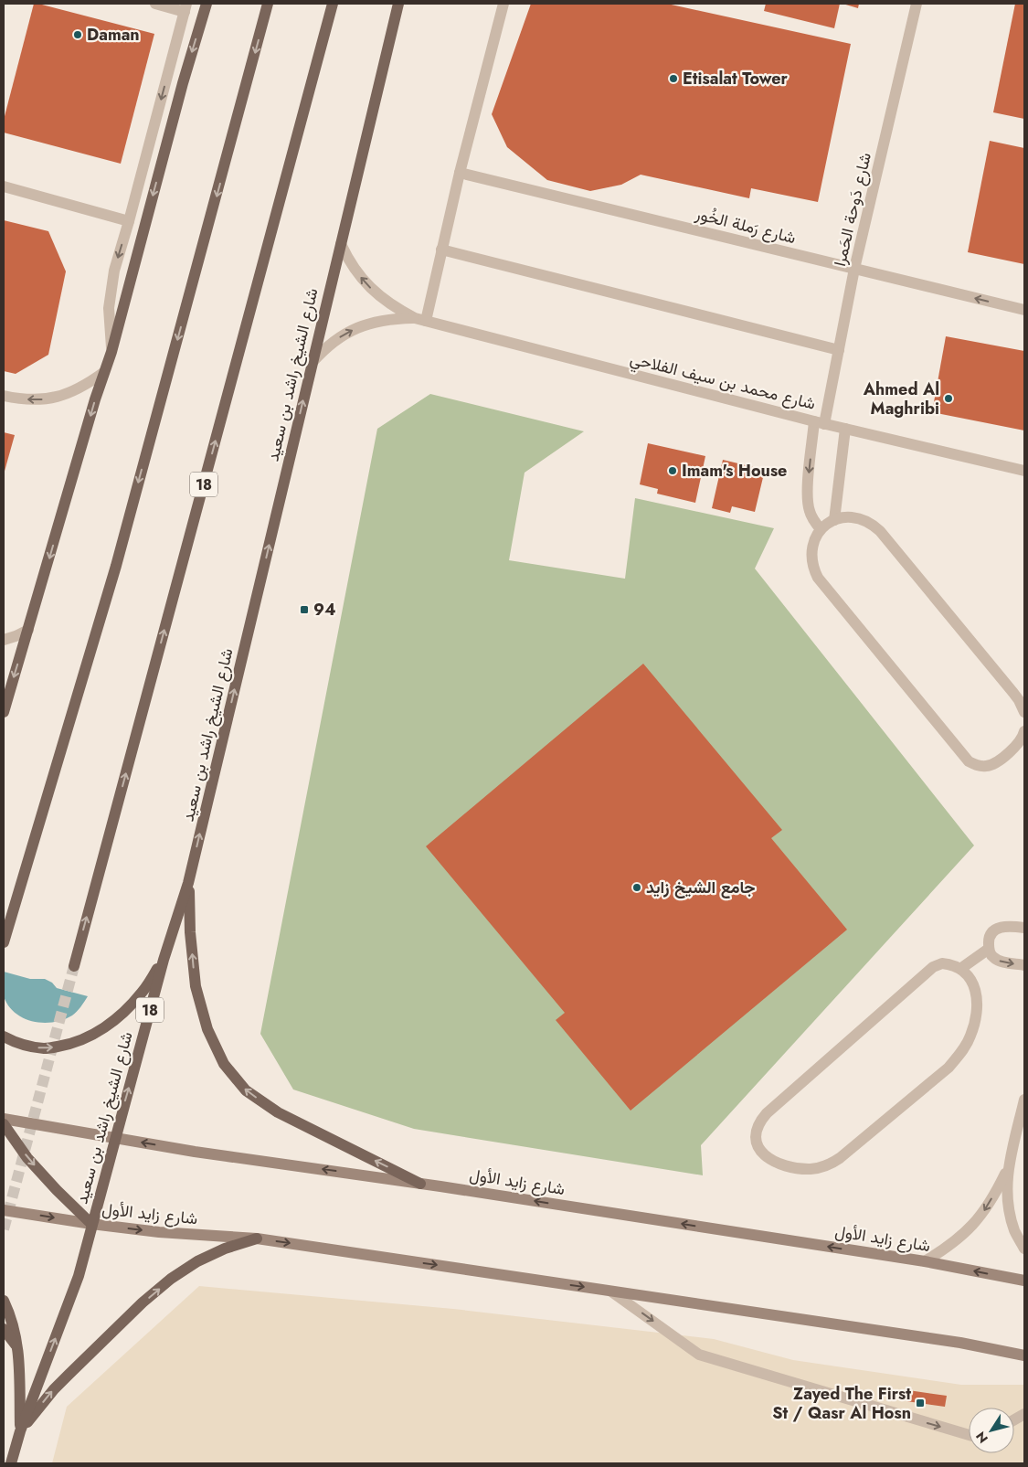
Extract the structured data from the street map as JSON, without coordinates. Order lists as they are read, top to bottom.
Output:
{
  "streets": {
    "main road": ["شارع الشيخ راشد بن سعيد", "18", "شارع زايد الأول"],
    "street": ["شارع دَوحة الحَمرا", "شارع رَملة الخُور", "شارع محمد بن سيف الفلاحي"]
  },
  "crossings": [
    ["شارع دَوحة الحَمرا", "شارع رَملة الخُور"],
    ["شارع دَوحة الحَمرا", "شارع محمد بن سيف الفلاحي"],
    ["شارع الشيخ راشد بن سعيد", "شارع محمد بن سيف الفلاحي"],
    ["شارع الشيخ راشد بن سعيد", "شارع زايد الأول"]
  ],
  "places": {
    "other": [
      "Daman",
      "Etisalat Tower",
      "Ahmed Al Maghribi",
      "Imam's House",
      "جامع الشيخ زايد"
    ],
    "transit": ["94", "Zayed The First St / Qasr Al Hosn"]
  },
  "north": "bottom left"
}
